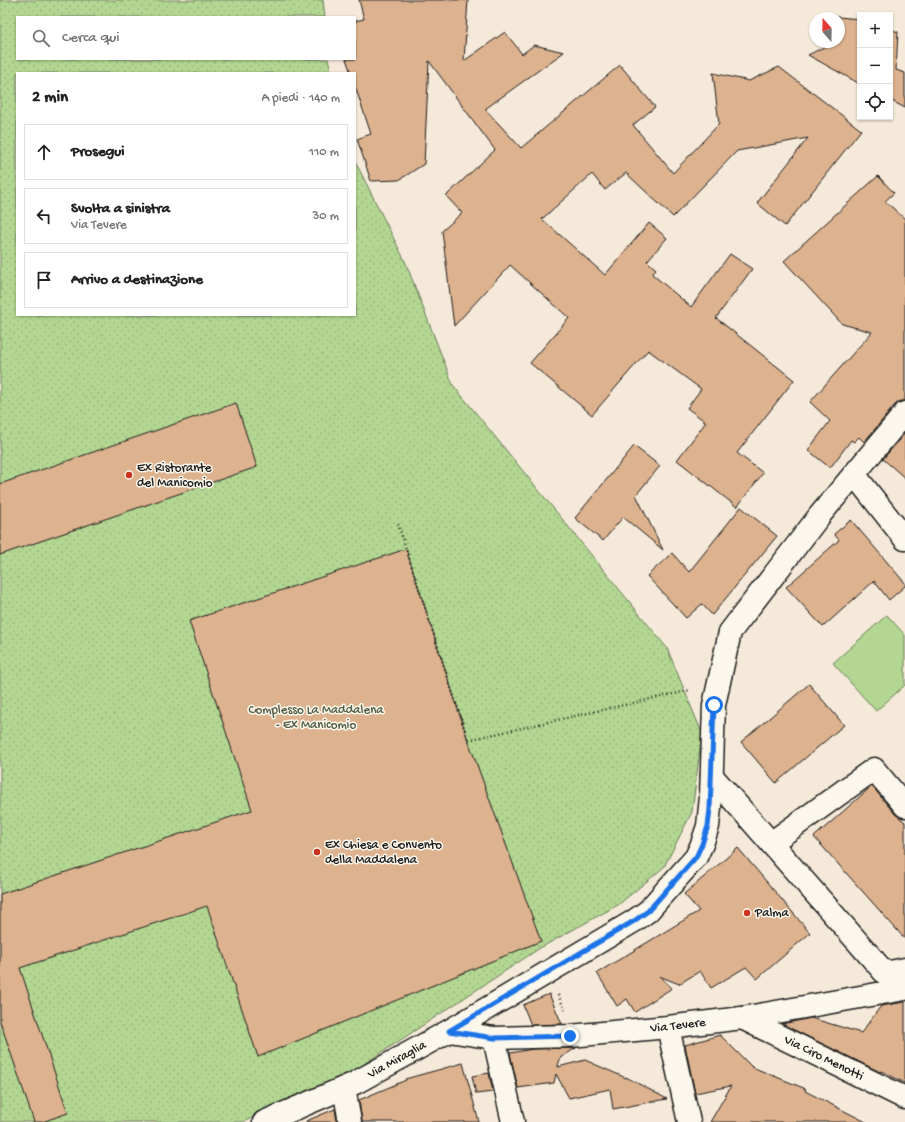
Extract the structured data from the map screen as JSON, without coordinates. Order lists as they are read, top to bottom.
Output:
{
  "streets": {
    "street": ["Via Tevere", "Via Ciro Menotti", "Via Miraglia"]
  },
  "crossings": [
    ["Via Tevere", "Via Ciro Menotti"],
    ["Via Tevere", "Via Miraglia"]
  ],
  "parks": ["Complesso La Maddalena - Ex Manicomio"],
  "places": ["Ex Ristorante del Manicomio", "Ex Chiesa e Convento della Maddalena", "Palma"],
  "north": "top",
  "page": {
    "map_buttons": ["+", "−"],
    "search": "Cerca qui",
    "heading": ["2 min", "A piedi · 140 m"],
    "list": [
      ["Prosegui", "110 m"],
      ["Svolta a sinistra", "Via Tevere", "30 m"],
      "Arrivo a destinazione"
    ]
  }
}
